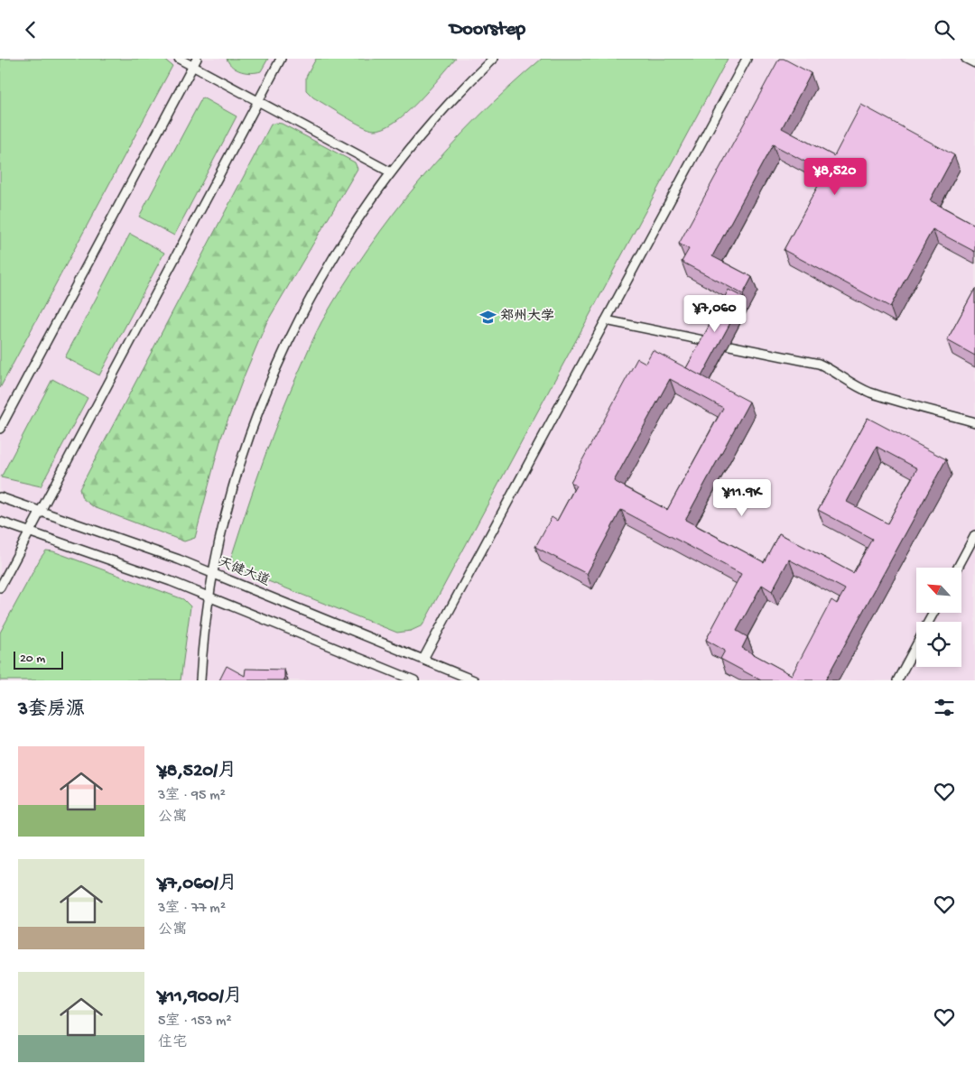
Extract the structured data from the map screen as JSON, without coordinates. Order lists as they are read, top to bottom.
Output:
{
  "streets": {
    "lane": ["天健大道"]
  },
  "places": {
    "school or university": ["郑州大学"]
  },
  "scale_bar": "20 m",
  "north": "top left",
  "page": {
    "header": "Doorstep",
    "price": ["¥8,520", "¥7,060", "¥11.9K"],
    "scale": "20 m",
    "heading": "3套房源",
    "list": [
      {
        "name": "¥8,520/月",
        "note": "3室 · 95 m² · 公寓"
      },
      {
        "name": "¥7,060/月",
        "note": "3室 · 77 m² · 公寓"
      },
      {
        "name": "¥11,900/月",
        "note": "5室 · 153 m² · 住宅"
      }
    ]
  }
}
